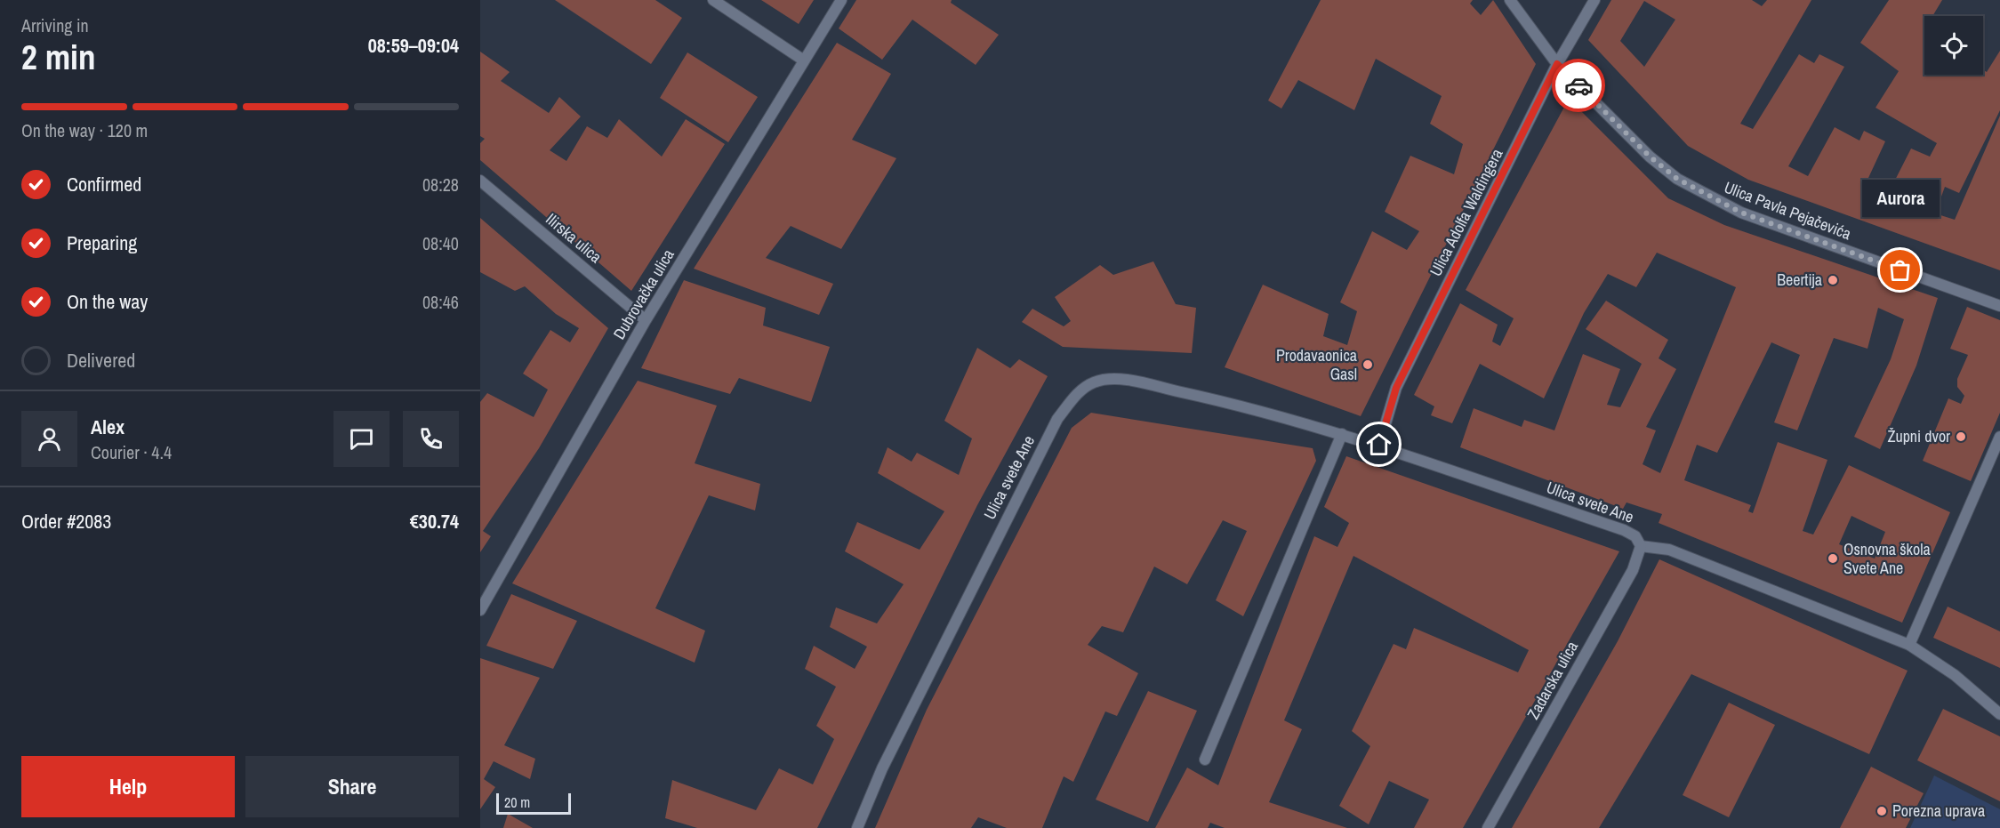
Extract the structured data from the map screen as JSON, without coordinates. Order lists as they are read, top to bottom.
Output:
{
  "streets": {
    "street": [
      "Ulica Pavla Pejačevića",
      "Ulica Adolfa Waldingera",
      "Ilirska ulica",
      "Dubrovačka ulica",
      "Ulica svete Ane",
      "Zadarska ulica"
    ]
  },
  "crossings": [
    ["Ulica Pavla Pejačevića", "Ulica Adolfa Waldingera"],
    ["Ulica Adolfa Waldingera", "Ulica svete Ane"],
    ["Ilirska ulica", "Dubrovačka ulica"],
    ["Ulica svete Ane", "Zadarska ulica"]
  ],
  "places": [
    "Aurora",
    "Beertija",
    "Prodavaonica Gasl",
    "Župni dvor",
    "Osnovna škola Svete Ane",
    "Porezna uprava"
  ],
  "scale_bar": "20 m",
  "page": {
    "heading": ["2 min", "Arriving in", "08:59–09:04"],
    "panel": [
      "Alex",
      "Courier · 4.4",
      "Order #2083",
      "€30.74"
    ],
    "bar": "On the way · 120 m",
    "list": [
      ["Confirmed", "08:28"],
      ["Preparing", "08:40"],
      ["On the way", "08:46"],
      "Delivered"
    ],
    "bubble": "Aurora",
    "buttons": ["Help", "Share"],
    "scale": "20 m"
  }
}
